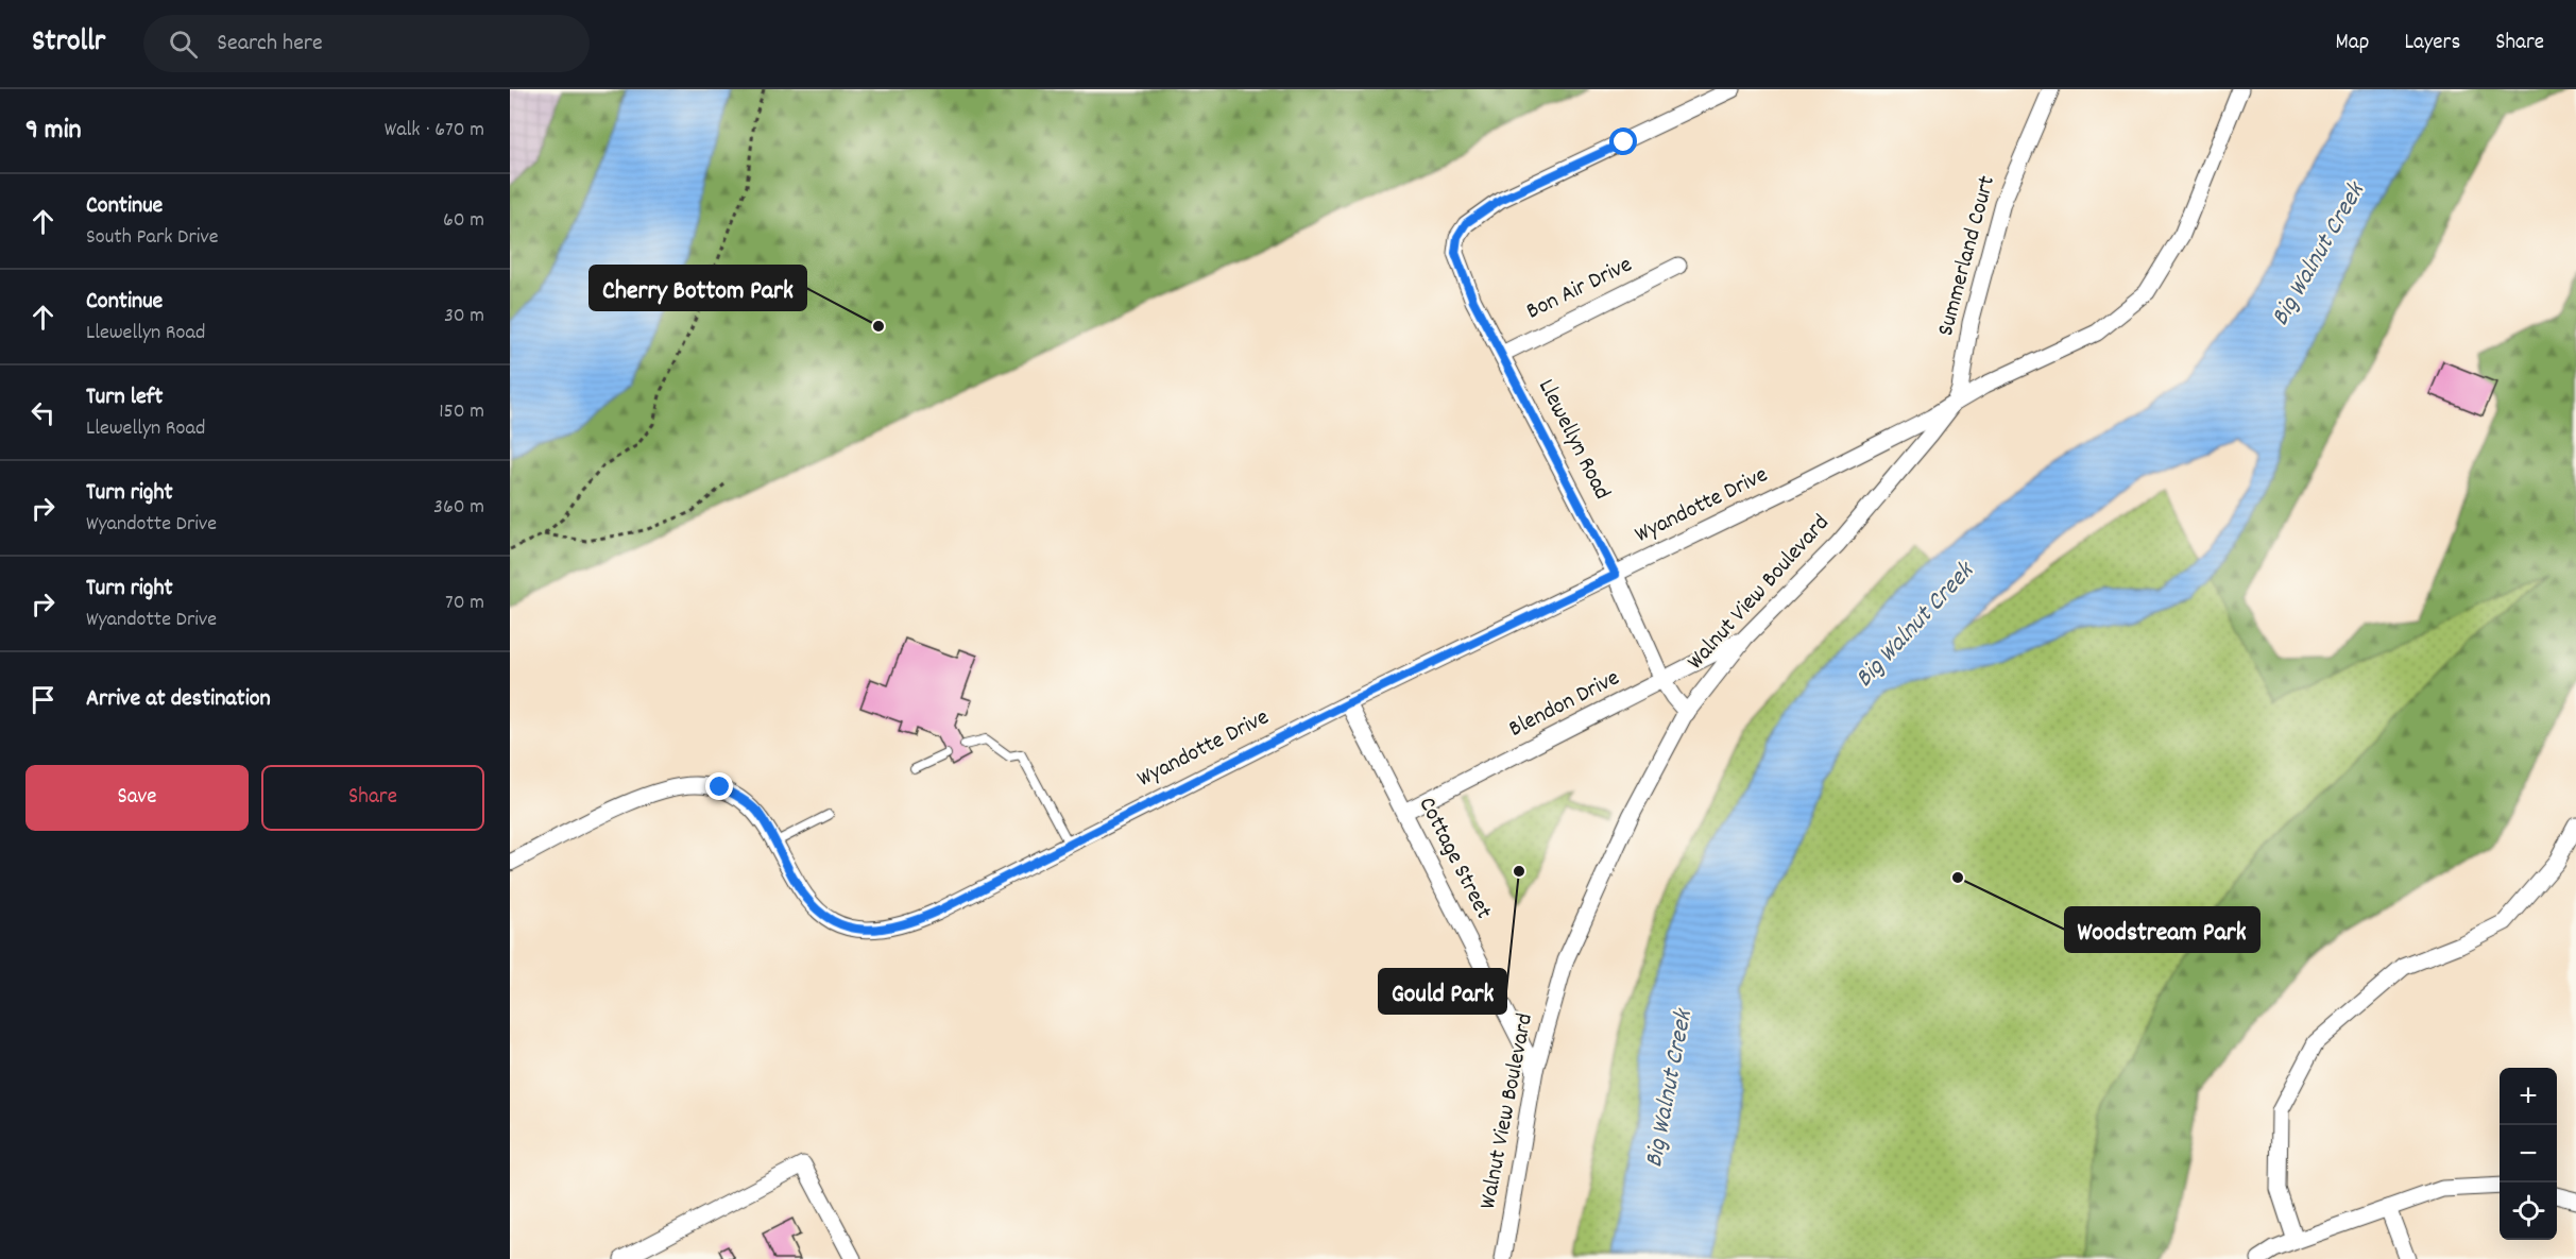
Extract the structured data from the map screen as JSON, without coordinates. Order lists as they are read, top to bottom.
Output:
{
  "streets": {
    "street": [
      "Summerland Court",
      "Bon Air Drive",
      "Llewellyn Road",
      "Wyandotte Drive",
      "Walnut View Boulevard",
      "Blendon Drive",
      "Cottage Street"
    ]
  },
  "crossings": [
    ["Summerland Court", "Wyandotte Drive"],
    ["Summerland Court", "Walnut View Boulevard"],
    ["Bon Air Drive", "Llewellyn Road"],
    ["Llewellyn Road", "Wyandotte Drive"],
    ["Llewellyn Road", "Walnut View Boulevard"],
    ["Llewellyn Road", "Blendon Drive"],
    ["Wyandotte Drive", "Walnut View Boulevard"],
    ["Wyandotte Drive", "Cottage Street"],
    ["Walnut View Boulevard", "Blendon Drive"],
    ["Walnut View Boulevard", "Cottage Street"],
    ["Blendon Drive", "Cottage Street"]
  ],
  "water": ["Big Walnut Creek"],
  "places": ["Cherry Bottom Park", "Gould Park", "Woodstream Park"],
  "page": {
    "header": "Strollr",
    "search": "Search here",
    "nav": ["Map", "Layers", "Share"],
    "heading": ["9 min", "Walk · 670 m"],
    "list": [
      ["Continue", "South Park Drive", "60 m"],
      ["Continue", "Llewellyn Road", "30 m"],
      ["Turn left", "Llewellyn Road", "150 m"],
      ["Turn right", "Wyandotte Drive", "360 m"],
      ["Turn right", "Wyandotte Drive", "70 m"],
      "Arrive at destination"
    ],
    "buttons": ["Save", "Share"],
    "map_buttons": ["+", "−"]
  }
}
